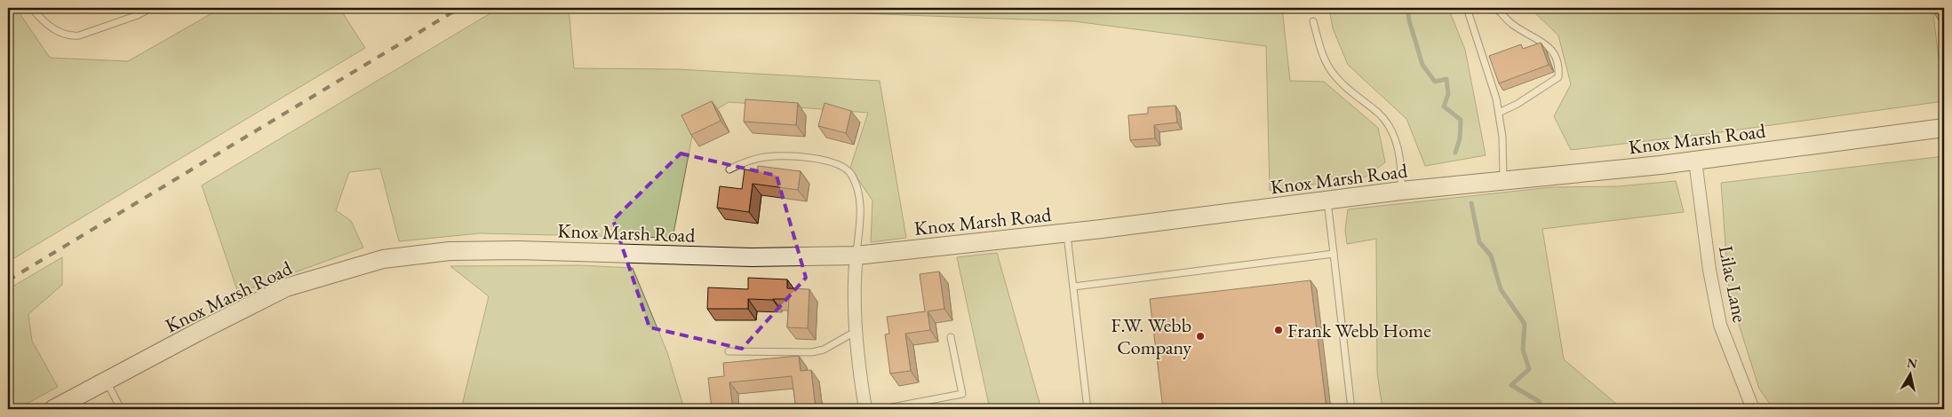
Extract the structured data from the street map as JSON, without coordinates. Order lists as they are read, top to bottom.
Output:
{
  "streets": {
    "main road": ["Knox Marsh Road"],
    "street": ["Lilac Lane"]
  },
  "crossings": [
    ["Knox Marsh Road", "Lilac Lane"]
  ],
  "places": ["Frank Webb Home", "F.W. Webb Company"],
  "north": "top"
}
